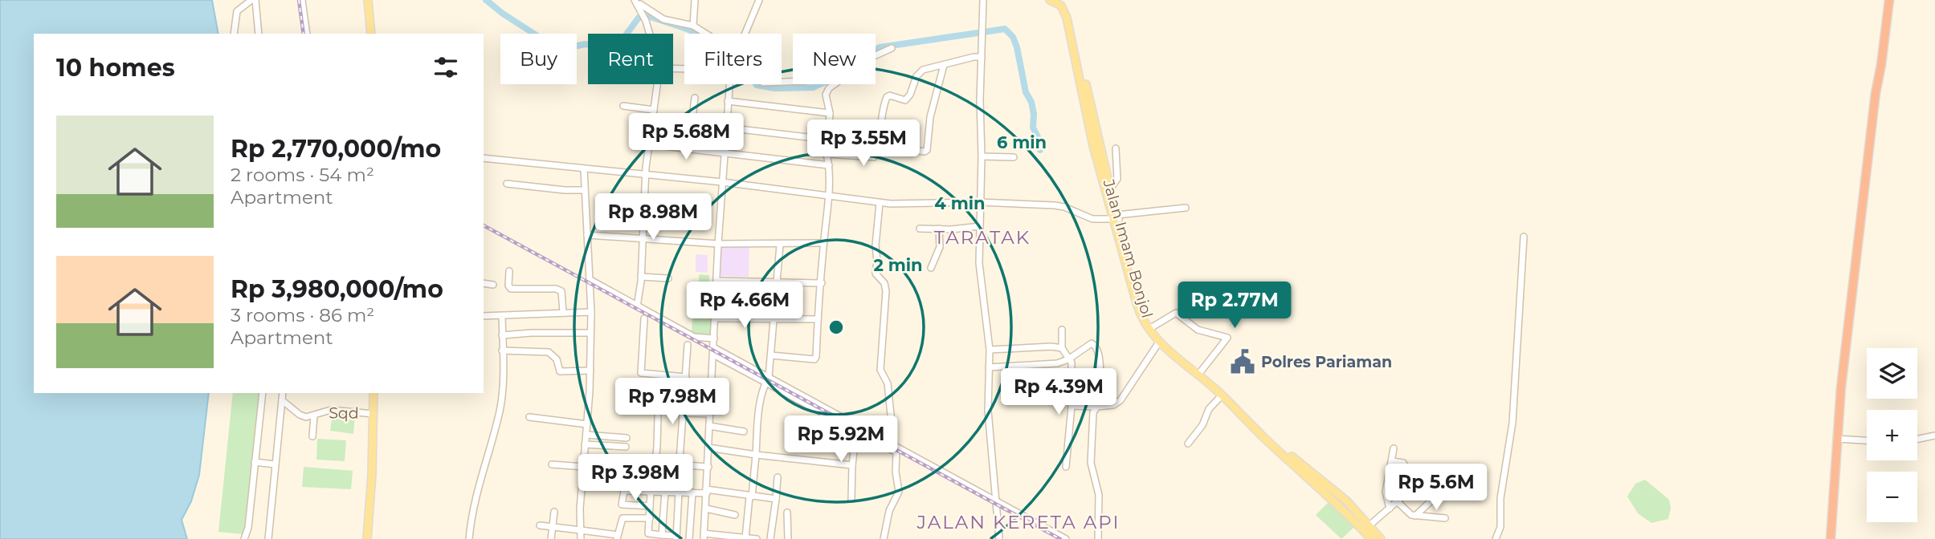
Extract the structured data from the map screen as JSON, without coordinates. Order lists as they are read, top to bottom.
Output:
{
  "streets": {
    "main road": ["Jalan Imam Bonjol"],
    "street": ["Sqd"]
  },
  "districts": ["TARATAK", "JALAN KERETA API"],
  "places": {
    "public building": ["Polres Pariaman"]
  },
  "page": {
    "chip": [
      "Buy",
      "Rent",
      "Filters",
      "New"
    ],
    "heading": "10 homes",
    "list": [
      {
        "name": "Rp 2,770,000/mo",
        "note": "2 rooms · 54 m² · Apartment"
      },
      {
        "name": "Rp 3,980,000/mo",
        "note": "3 rooms · 86 m² · Apartment"
      }
    ],
    "price": [
      "Rp 5.68M",
      "Rp 3.55M",
      "Rp 8.98M",
      "Rp 4.66M",
      "Rp 2.77M",
      "Rp 4.39M",
      "Rp 7.98M",
      "Rp 5.92M",
      "Rp 3.98M",
      "Rp 5.6M"
    ],
    "map_buttons": ["+", "−"]
  },
  "rings": ["6 min", "4 min", "2 min"]
}
